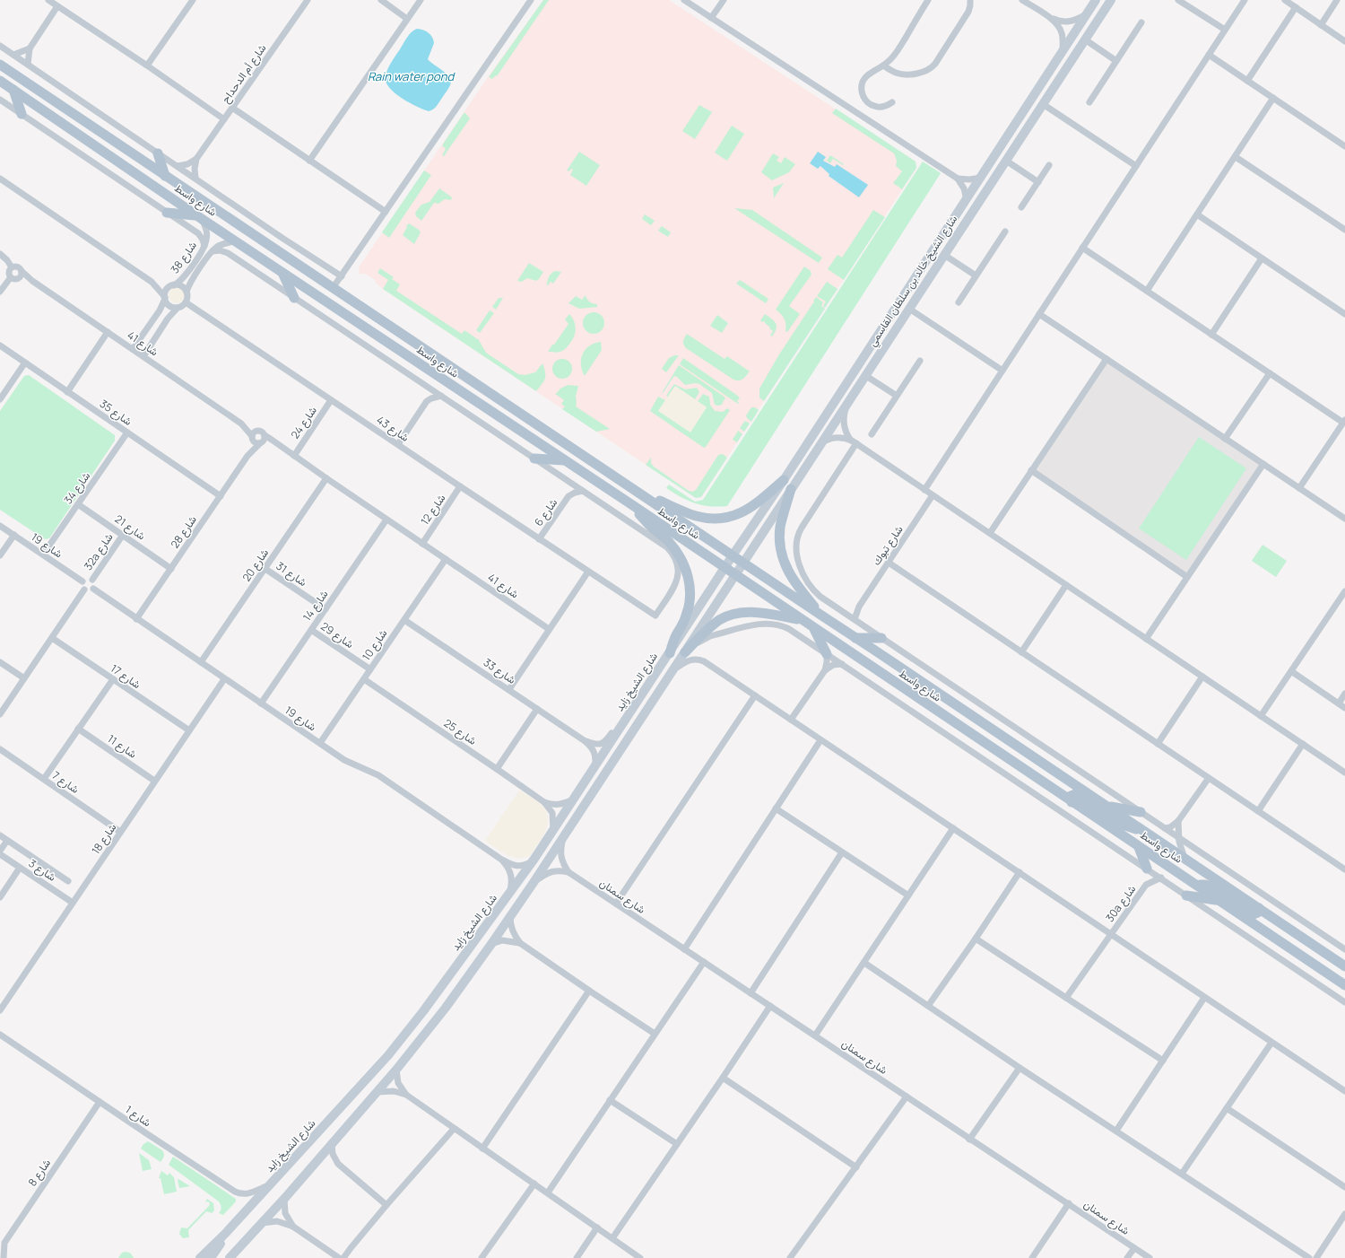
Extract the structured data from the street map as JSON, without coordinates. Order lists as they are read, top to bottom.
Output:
{
  "streets": {
    "main road": ["شارع واسط", "شارع الشيخ خالد بن سلطان القاسمي", "شارع الشيخ زايد"],
    "street": [
      "شارع أم الدحداح",
      "شارع 38",
      "شارع 41",
      "شارع 35",
      "شارع 24",
      "شارع 43",
      "شارع 34",
      "شارع 12",
      "شارع 6",
      "شارع 21",
      "شارع 28",
      "شارع 19",
      "شارع تبوك",
      "32a شارع",
      "شارع 20",
      "شارع 31",
      "شارع 14",
      "شارع 29",
      "شارع 10",
      "شارع 33",
      "شارع 17",
      "شارع 25",
      "شارع 11",
      "شارع 7",
      "شارع 18",
      "شارع 3",
      "شارع سمنان",
      "30a شارع",
      "شارع 1",
      "شارع 8"
    ]
  },
  "crossings": [
    ["شارع واسط", "شارع 38"],
    ["شارع واسط", "شارع الشيخ خالد بن سلطان القاسمي"],
    ["شارع واسط", "شارع الشيخ زايد"],
    ["شارع 38", "شارع 43"],
    ["شارع الشيخ خالد بن سلطان القاسمي", "شارع الشيخ زايد"],
    ["شارع 41", "شارع 24"],
    ["شارع 41", "شارع 12"],
    ["شارع 41", "شارع 28"],
    ["شارع 41", "شارع 20"],
    ["شارع 41", "شارع 14"],
    ["شارع 41", "شارع 10"],
    ["شارع 35", "شارع 34"],
    ["شارع 35", "شارع 28"],
    ["شارع 24", "شارع 43"],
    ["شارع 43", "شارع 12"],
    ["شارع 43", "شارع 6"],
    ["شارع 34", "شارع 21"],
    ["شارع 34", "شارع 19"],
    ["شارع 21", "شارع 28"],
    ["شارع 21", "32a شارع"],
    ["شارع 28", "شارع 19"],
    ["شارع 19", "32a شارع"],
    ["شارع 19", "شارع 20"],
    ["شارع 19", "شارع 14"],
    ["شارع 19", "شارع 10"],
    ["شارع 19", "شارع 18"],
    ["شارع 20", "شارع 31"],
    ["شارع 31", "شارع 14"],
    ["شارع 14", "شارع 29"],
    ["شارع 29", "شارع 10"],
    ["شارع 10", "شارع 33"],
    ["شارع 10", "شارع 25"],
    ["شارع 33", "شارع الشيخ زايد"],
    ["شارع 17", "شارع 18"],
    ["شارع الشيخ زايد", "شارع 25"],
    ["شارع الشيخ زايد", "شارع 1"],
    ["شارع 11", "شارع 18"],
    ["شارع 7", "شارع 18"],
    ["شارع 18", "شارع 3"],
    ["شارع 1", "شارع 8"]
  ],
  "water": ["Rain water pond"]
}
